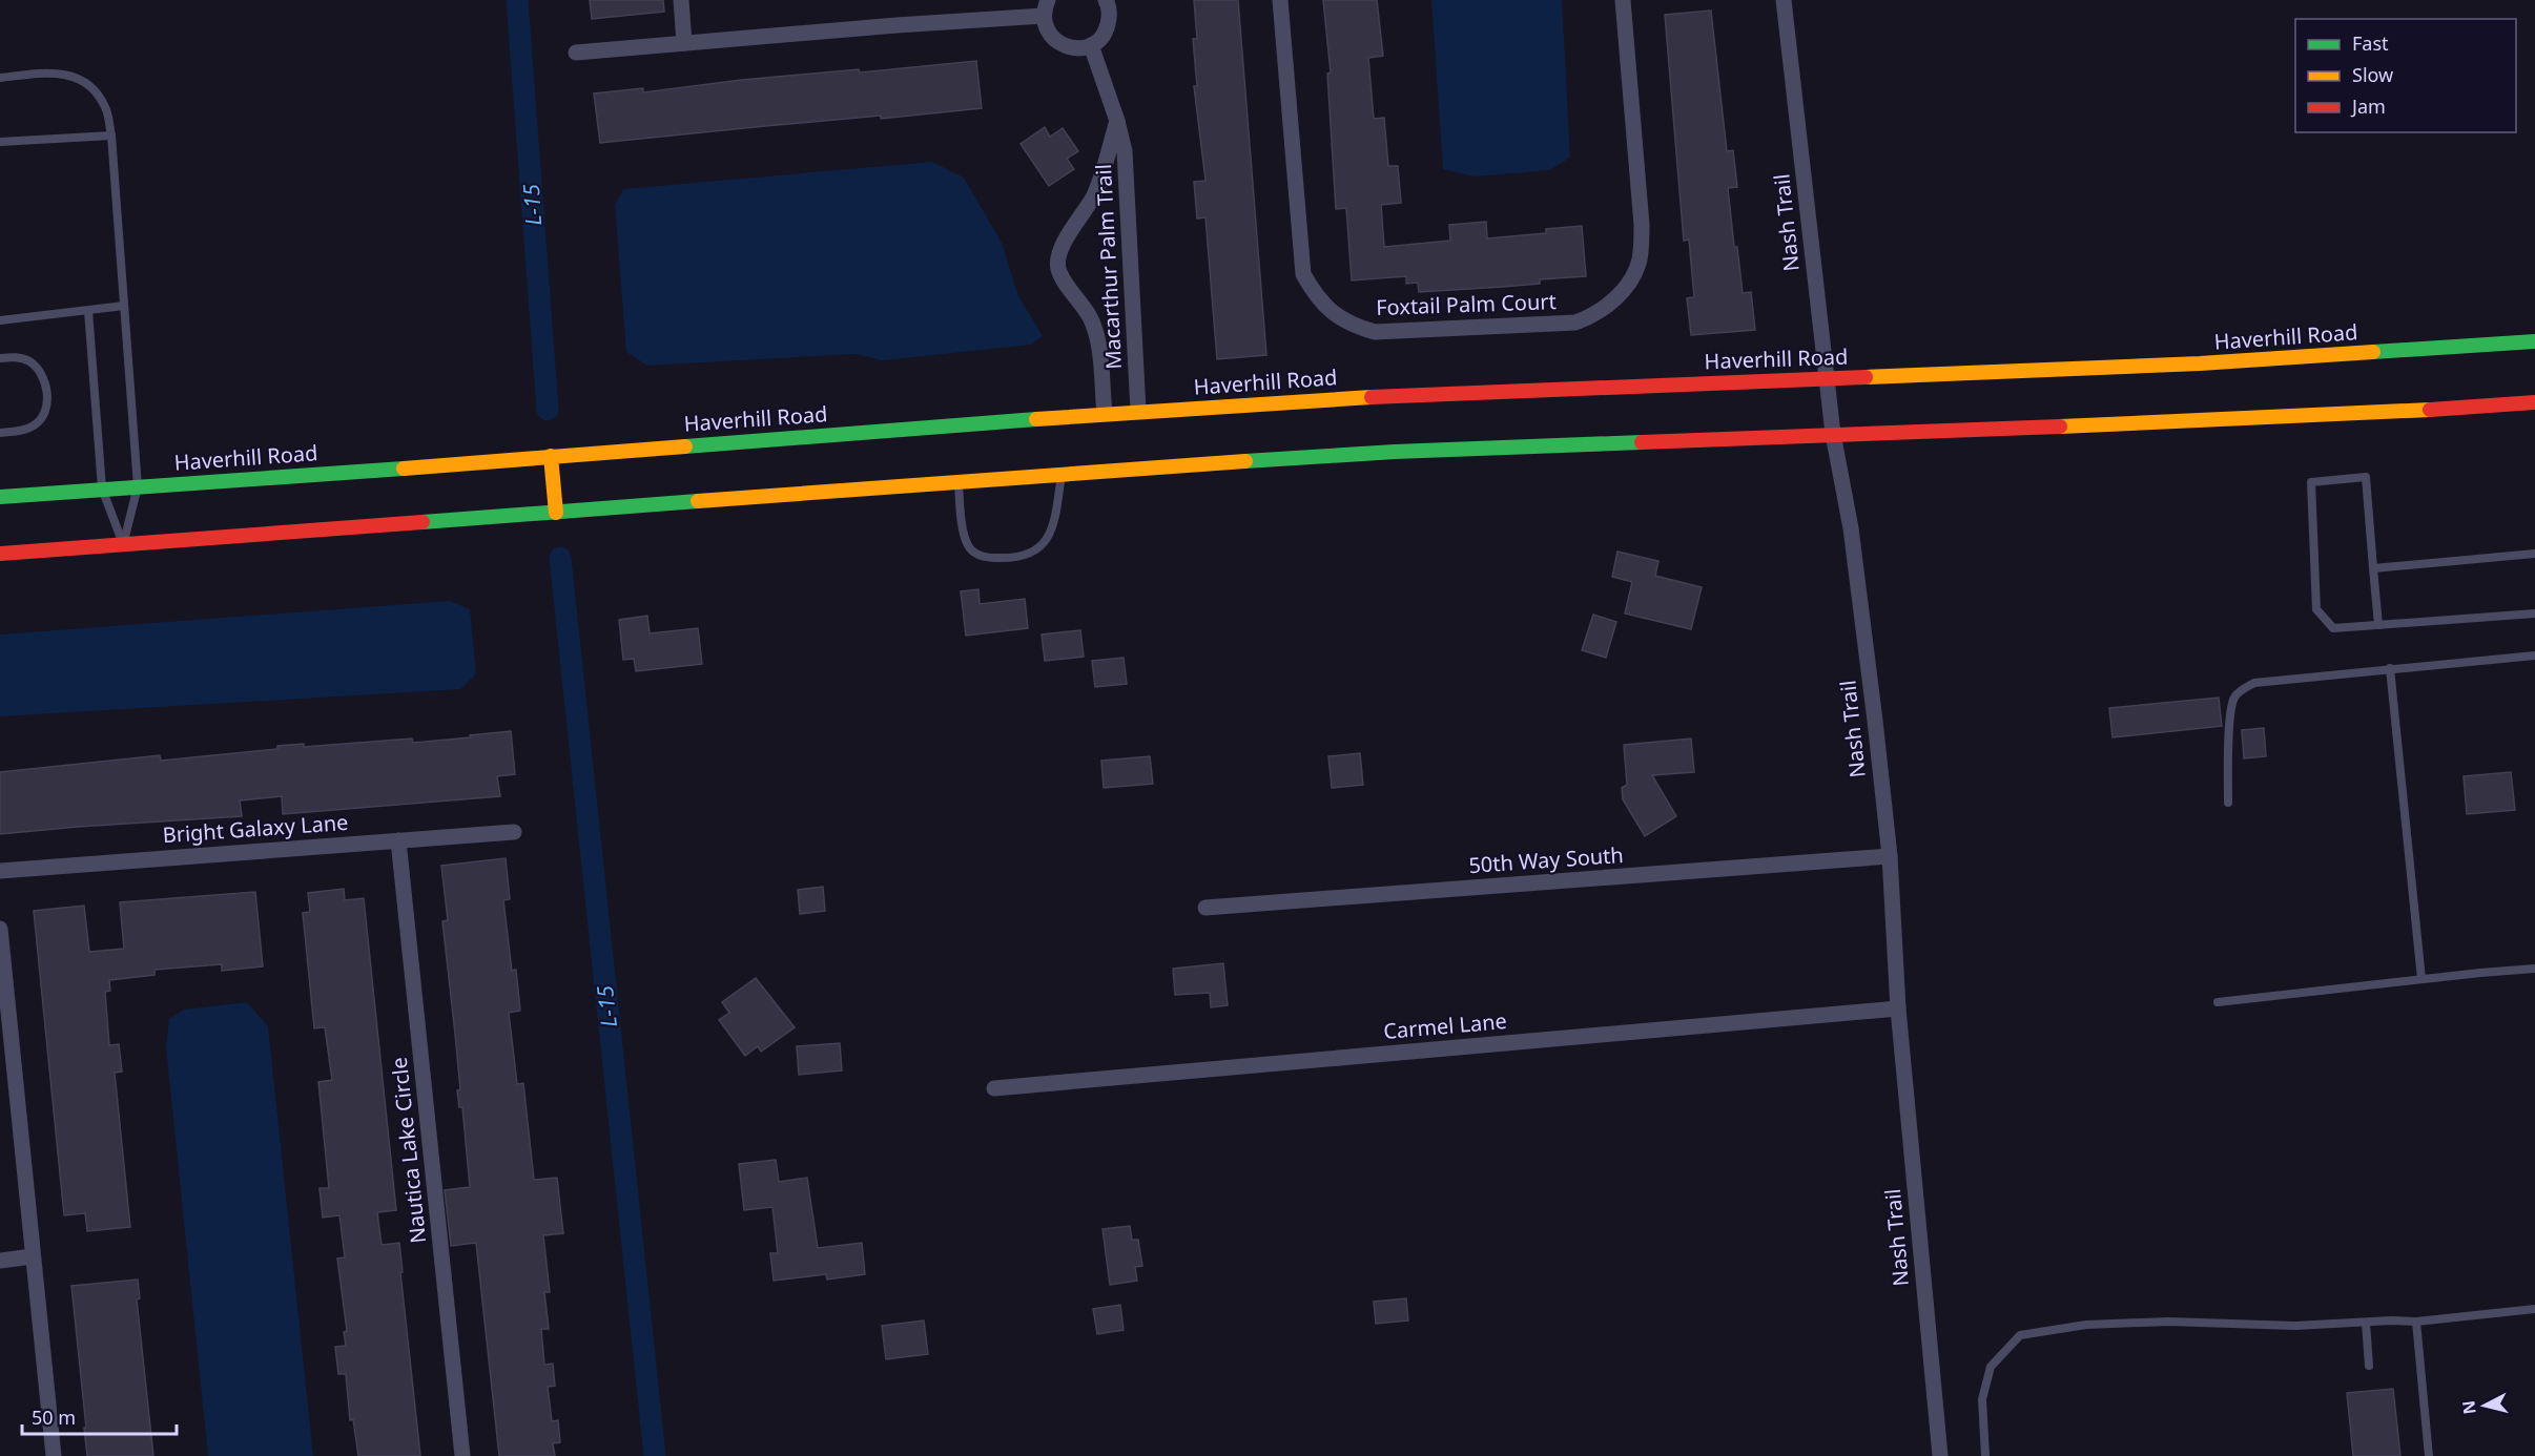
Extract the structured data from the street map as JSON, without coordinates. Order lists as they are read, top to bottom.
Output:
{
  "streets": {
    "street": [
      "Nash Trail",
      "Macarthur Palm Trail",
      "Foxtail Palm Court",
      "Haverhill Road",
      "Bright Galaxy Lane",
      "50th Way South",
      "Carmel Lane",
      "Nautica Lake Circle"
    ]
  },
  "crossings": [
    ["Nash Trail", "Haverhill Road"],
    ["Nash Trail", "50th Way South"],
    ["Nash Trail", "Carmel Lane"],
    ["Macarthur Palm Trail", "Haverhill Road"],
    ["Bright Galaxy Lane", "Nautica Lake Circle"]
  ],
  "water": ["L-15"],
  "legend": ["Fast", "Slow", "Jam"],
  "scale_bar": "50 m",
  "north": "left"
}
